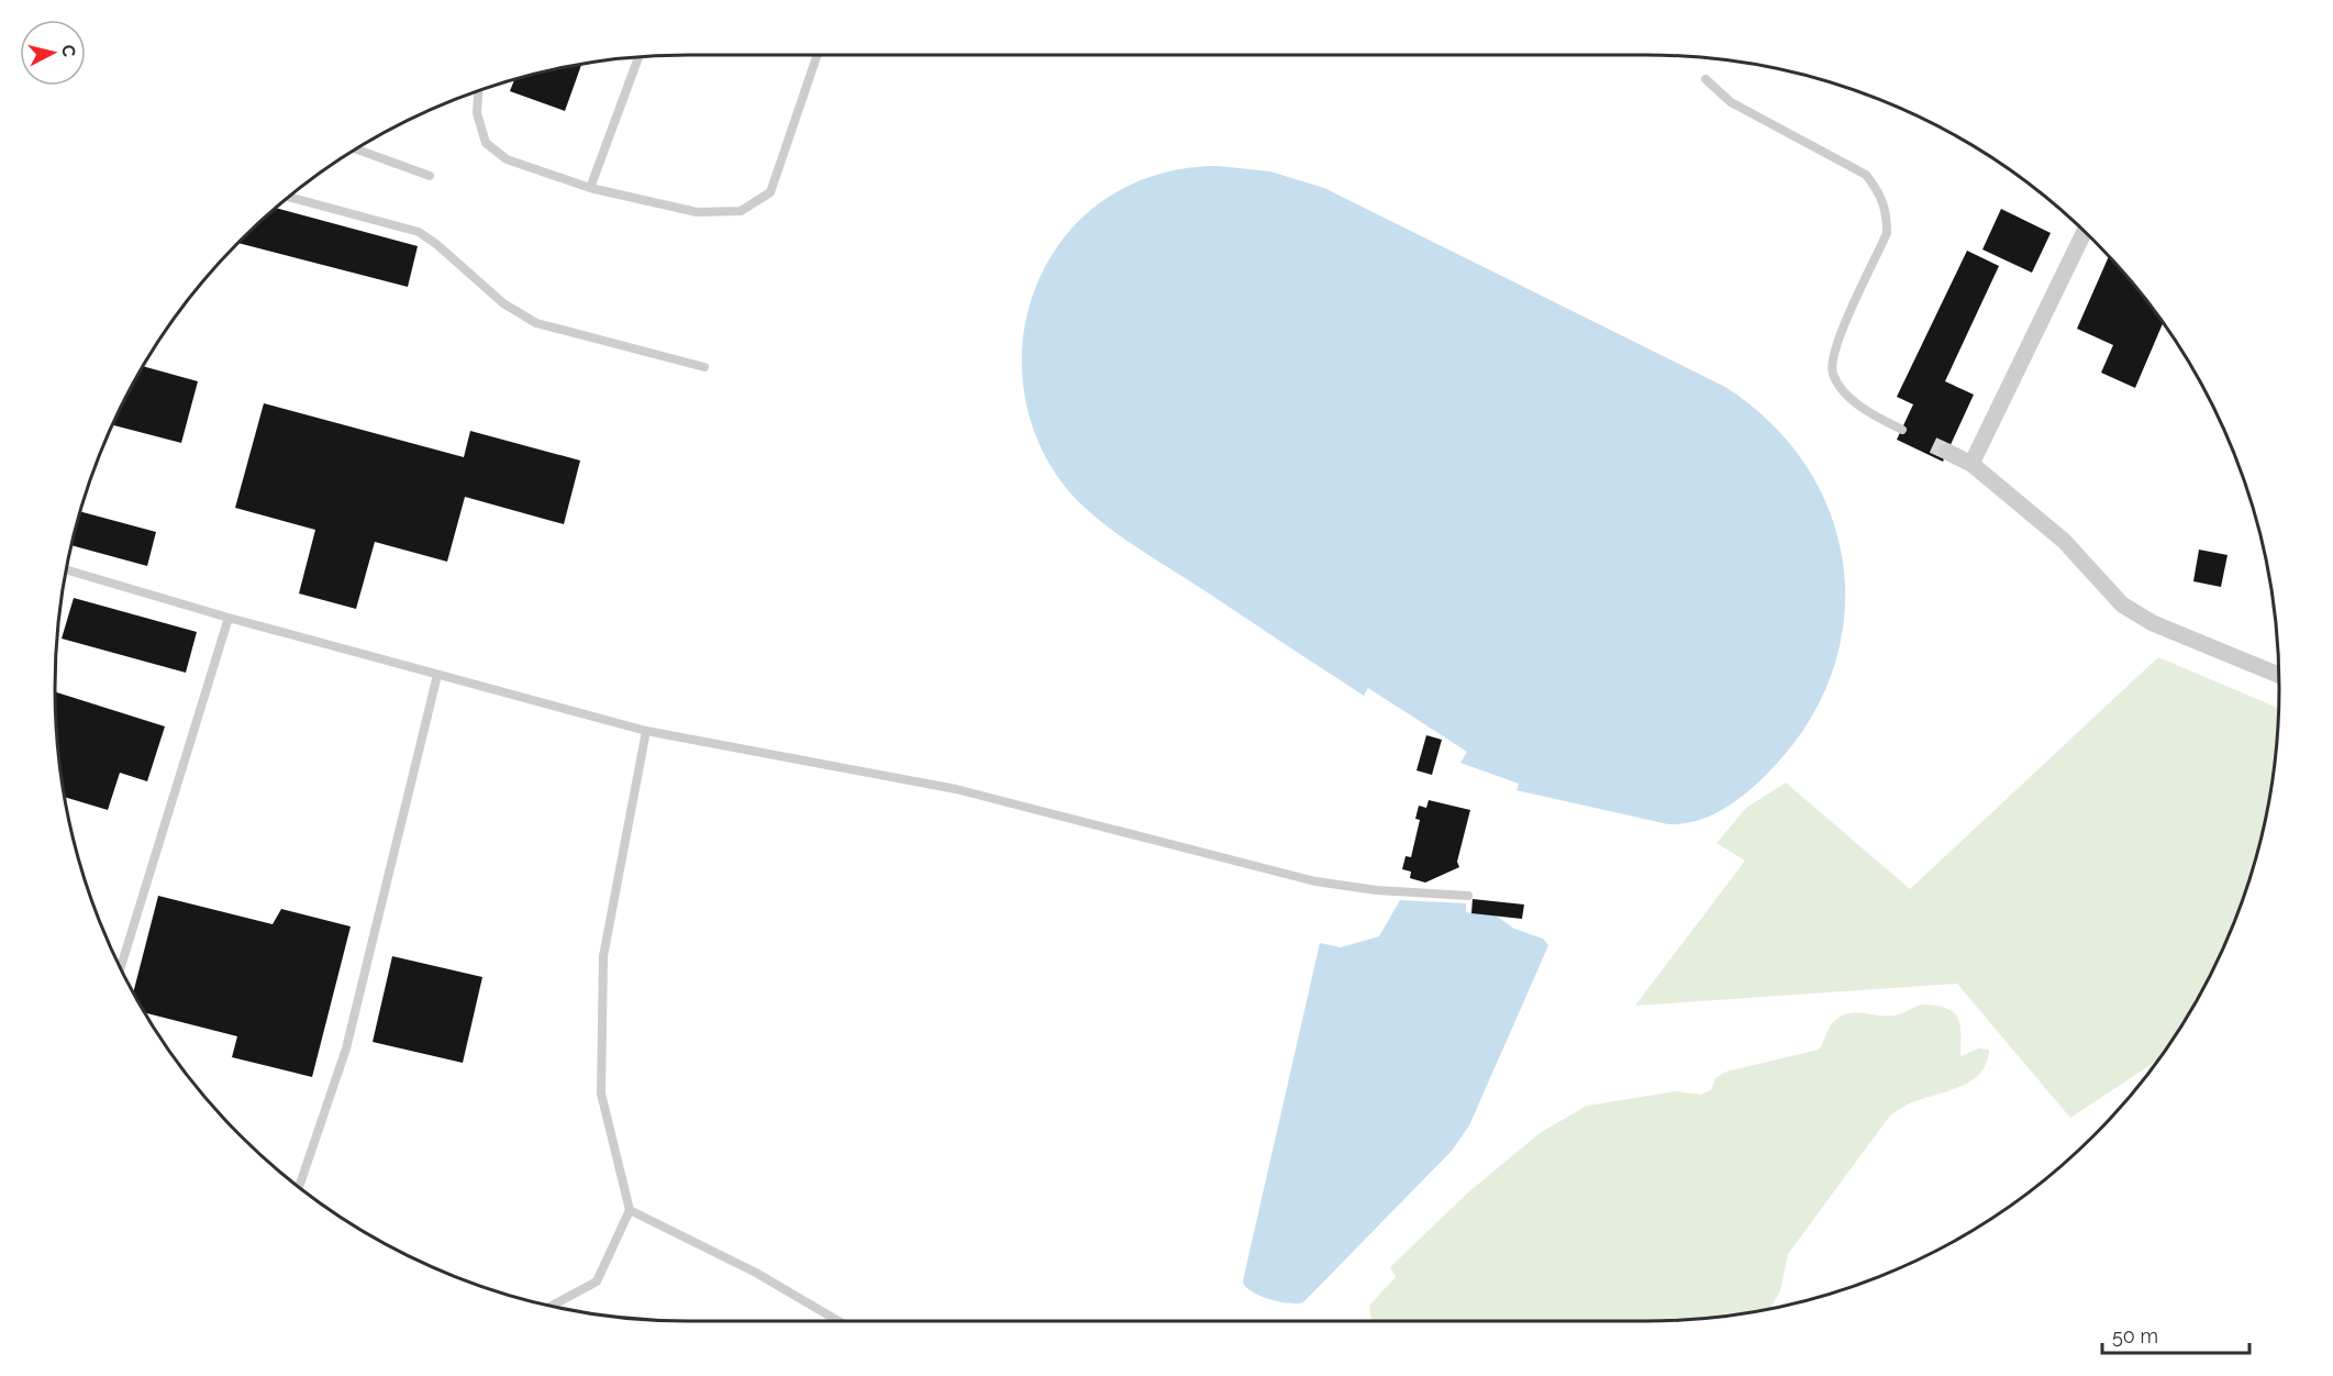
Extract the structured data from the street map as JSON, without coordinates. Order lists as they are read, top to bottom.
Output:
{
  "scale_bar": "50 m",
  "north": "right"
}
